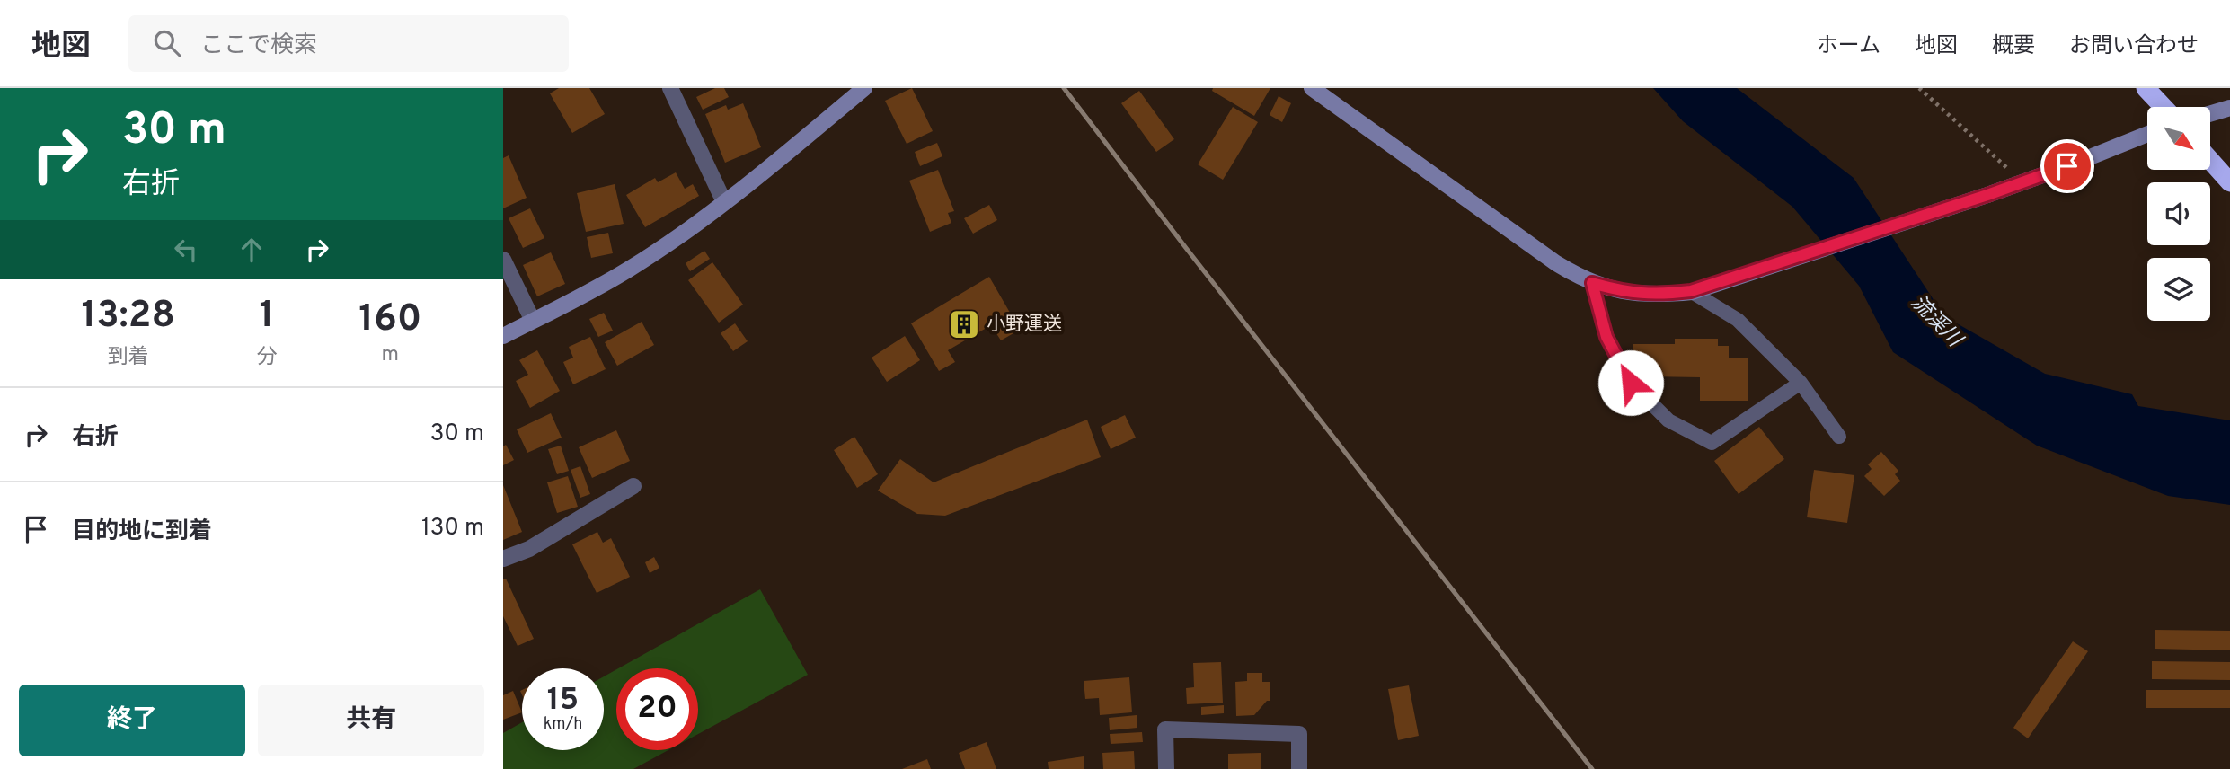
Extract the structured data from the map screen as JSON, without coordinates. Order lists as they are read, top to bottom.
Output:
{
  "water": ["流渓川"],
  "places": {
    "building": ["小野運送"]
  },
  "north": "bottom right",
  "page": {
    "header": "地図",
    "search": "ここで検索",
    "nav": [
      "ホーム",
      "地図",
      "概要",
      "お問い合わせ"
    ],
    "turn": ["30 m", "右折"],
    "eta": [
      "13:28",
      "到着",
      "1",
      "分",
      "160",
      "m"
    ],
    "list": [
      {
        "name": "右折",
        "value": "30 m"
      },
      {
        "name": "目的地に到着",
        "value": "130 m"
      }
    ],
    "speed": "15 km/h",
    "limit": "20",
    "buttons": ["終了", "共有"]
  }
}
